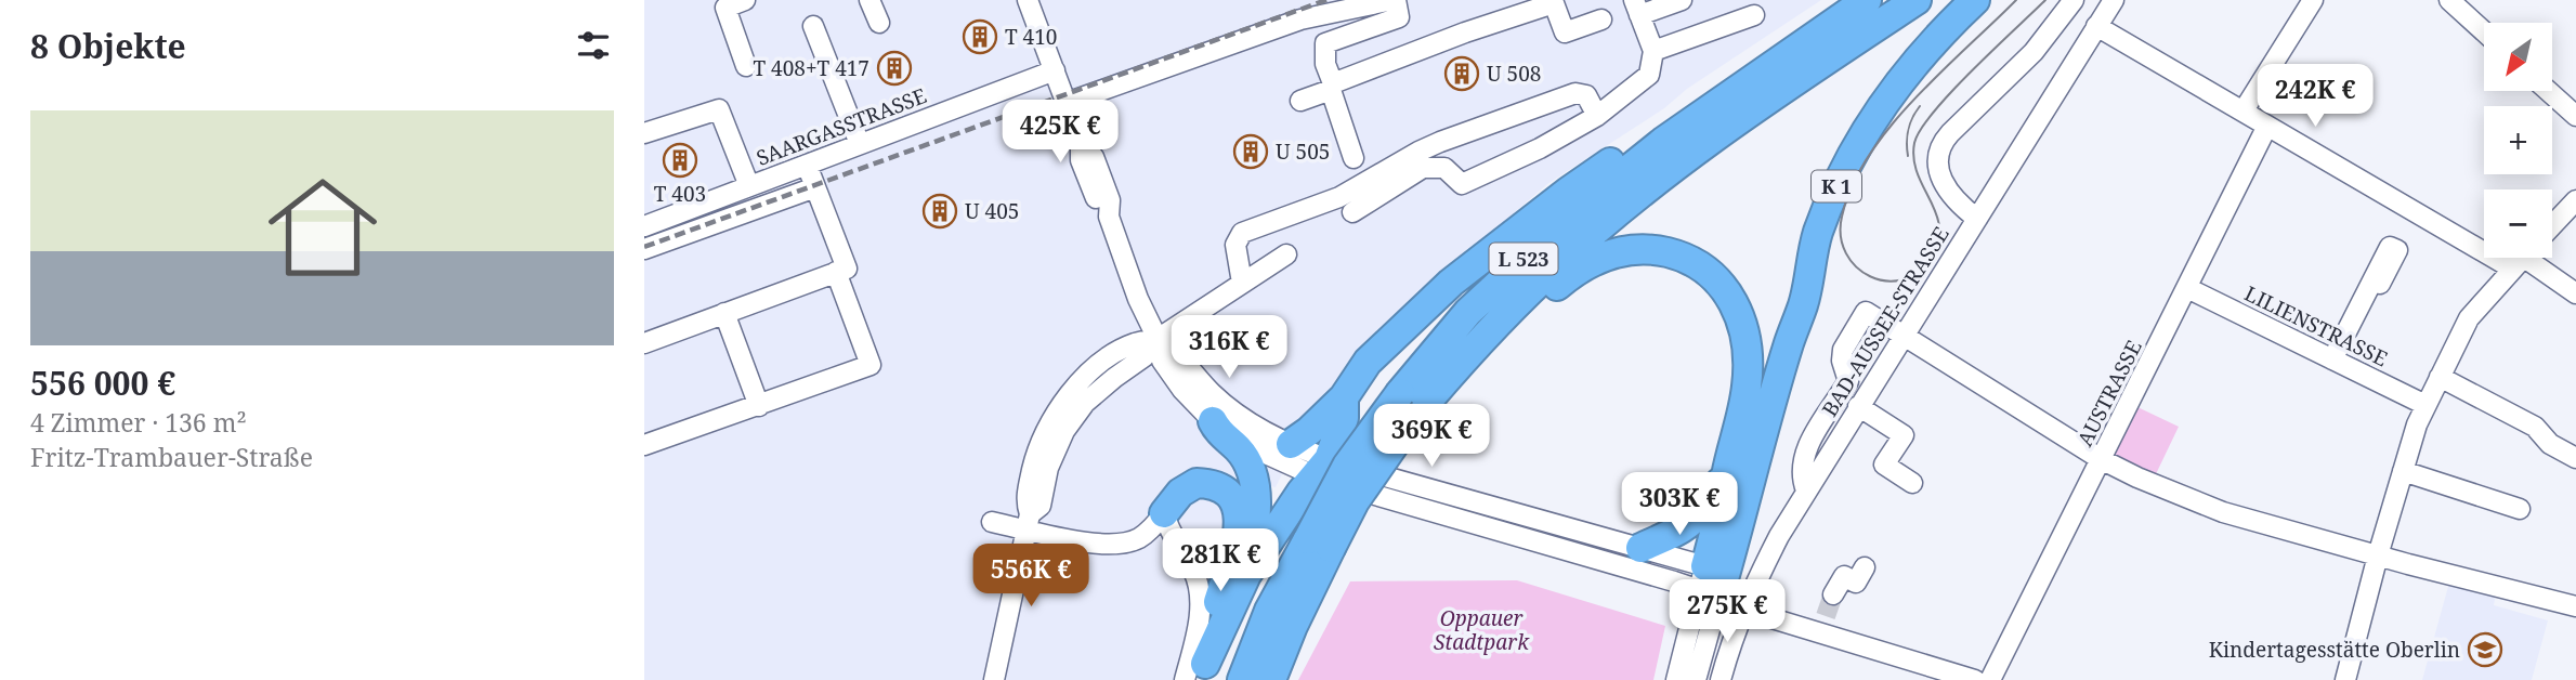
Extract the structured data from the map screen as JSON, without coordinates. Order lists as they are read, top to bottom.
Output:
{
  "streets": {
    "highway": ["K 1", "L 523"],
    "street": [
      "SAARGASSTRASSE",
      "BAD-AUSSEE-STRASSE",
      "LILIENSTRASSE",
      "AUSTRASSE"
    ]
  },
  "crossings": [
    ["LILIENSTRASSE", "AUSTRASSE"]
  ],
  "parks": ["Oppauer Stadtpark"],
  "places": {
    "building": [
      "T 410",
      "T 408+T 417",
      "U 508",
      "U 505",
      "T 403",
      "U 405"
    ],
    "school or university": ["Kindertagesstätte Oberlin"]
  },
  "north": "bottom left",
  "page": {
    "heading": "8 Objekte",
    "map_buttons": ["+", "−"],
    "price": [
      "242K €",
      "425K €",
      "316K €",
      "369K €",
      "303K €",
      "281K €",
      "556K €",
      "275K €"
    ],
    "list": [
      {
        "name": "556 000 €",
        "note": "4 Zimmer · 136 m² · Fritz-Trambauer-Straße"
      }
    ]
  }
}
